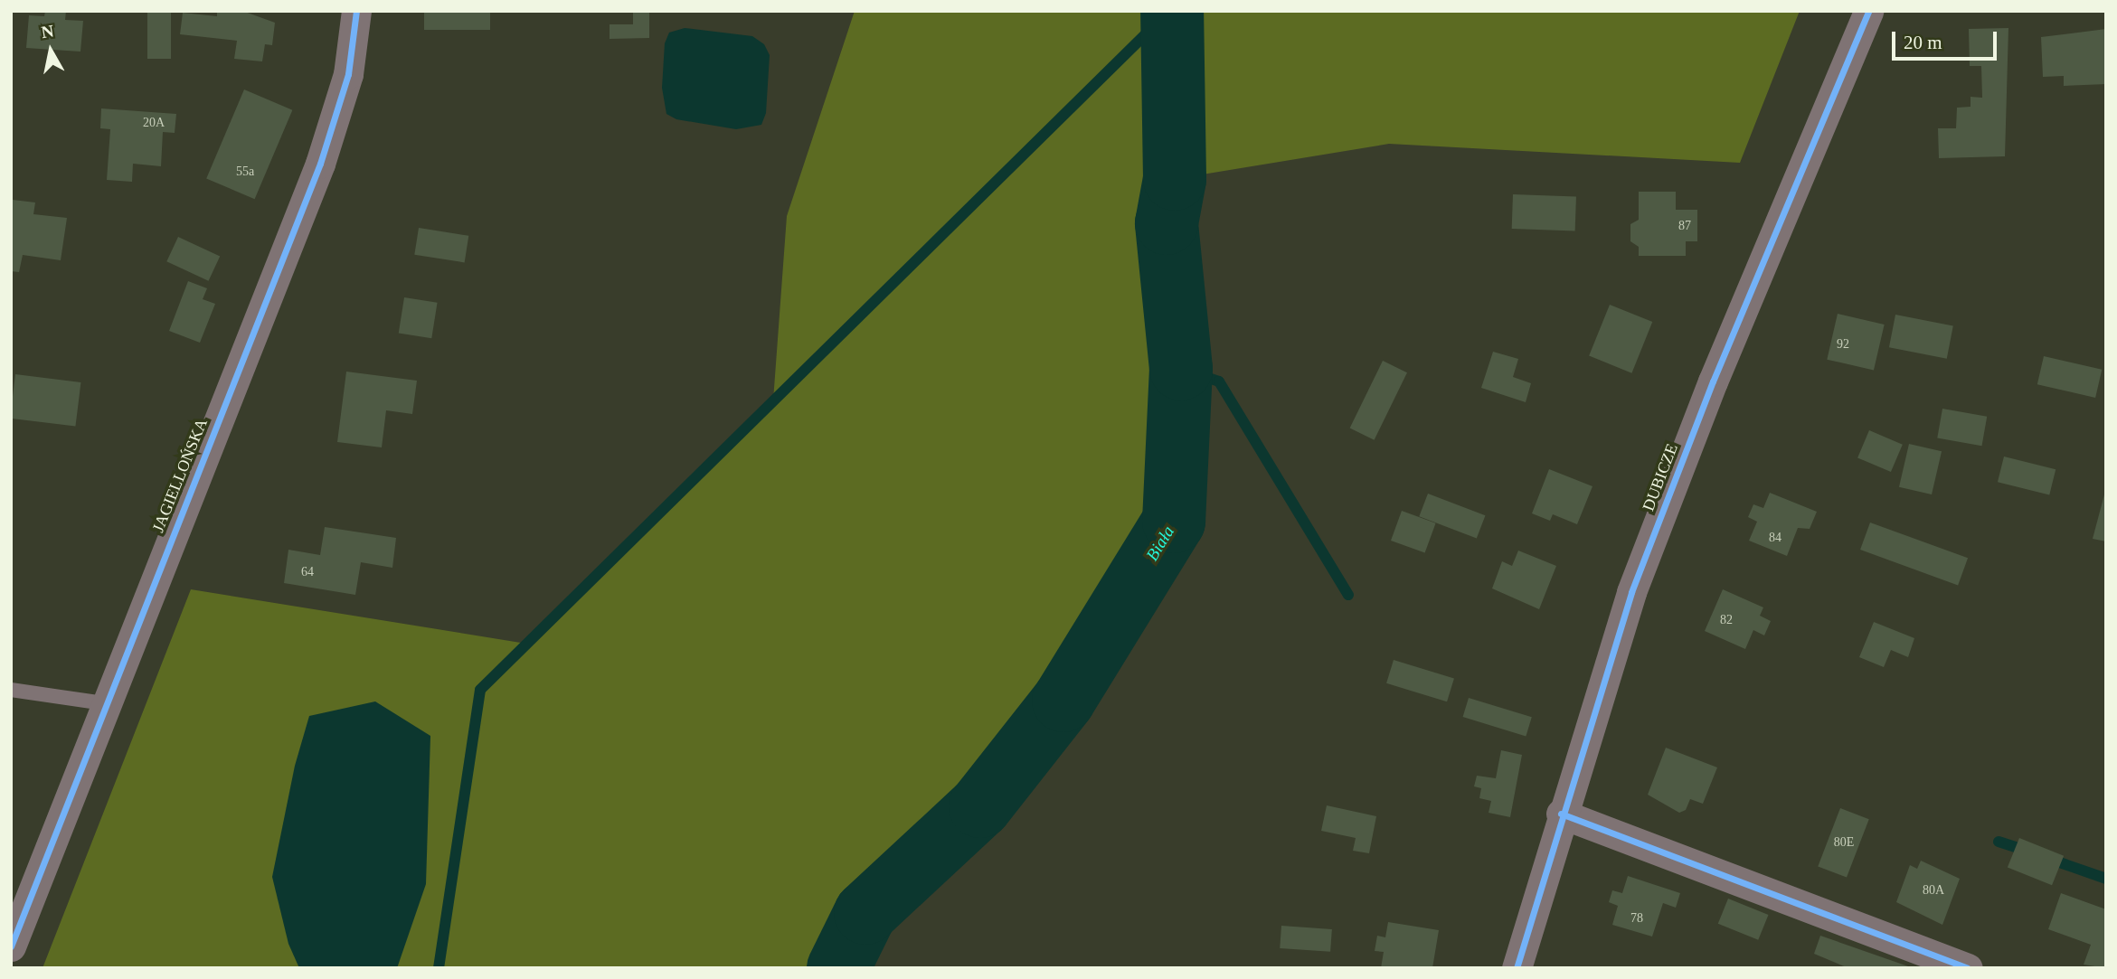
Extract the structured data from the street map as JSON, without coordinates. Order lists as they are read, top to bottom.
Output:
{
  "streets": {
    "street": ["JAGIELLOŃSKA", "DUBICZE"]
  },
  "water": ["Biała"],
  "house_numbers": [
    "20A",
    "55a",
    "87",
    "92",
    "84",
    "64",
    "82",
    "80E",
    "80A",
    "78"
  ],
  "scale_bar": "20 m",
  "north": "top"
}
